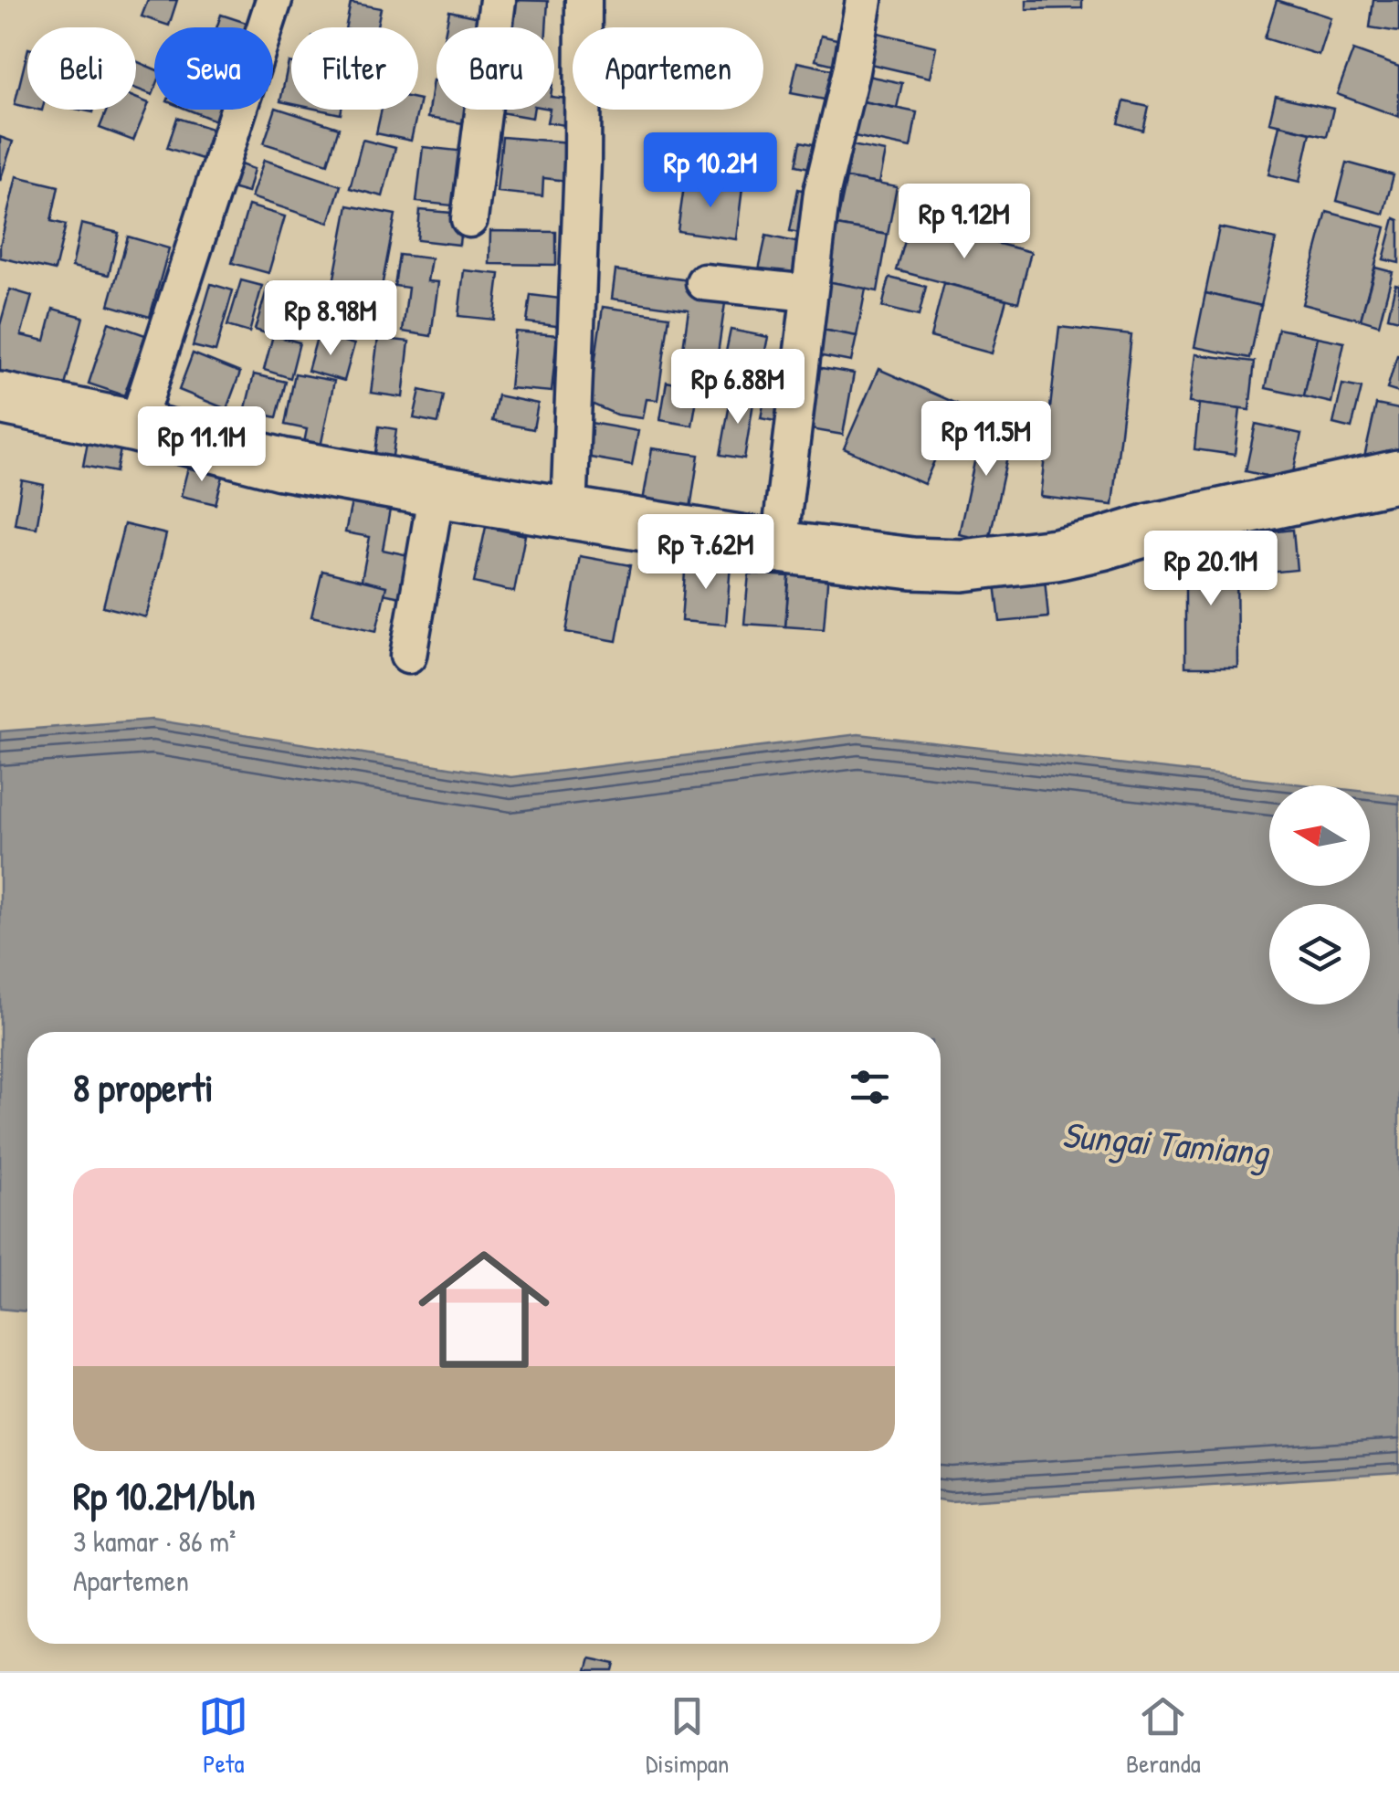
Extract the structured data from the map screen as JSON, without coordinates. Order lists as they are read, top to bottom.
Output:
{
  "water": ["Sungai Tamiang"],
  "north": "left",
  "page": {
    "chip": [
      "Beli",
      "Sewa",
      "Filter",
      "Baru",
      "Apartemen"
    ],
    "price": [
      "Rp 10.2M",
      "Rp 9.12M",
      "Rp 8.98M",
      "Rp 6.88M",
      "Rp 11.5M",
      "Rp 11.1M",
      "Rp 7.62M",
      "Rp 20.1M"
    ],
    "heading": "8 properti",
    "list": [
      {
        "name": "Rp 10.2M/bln",
        "note": "3 kamar · 86 m² · Apartemen"
      }
    ],
    "tabs": ["Peta", "Disimpan", "Beranda"]
  }
}
